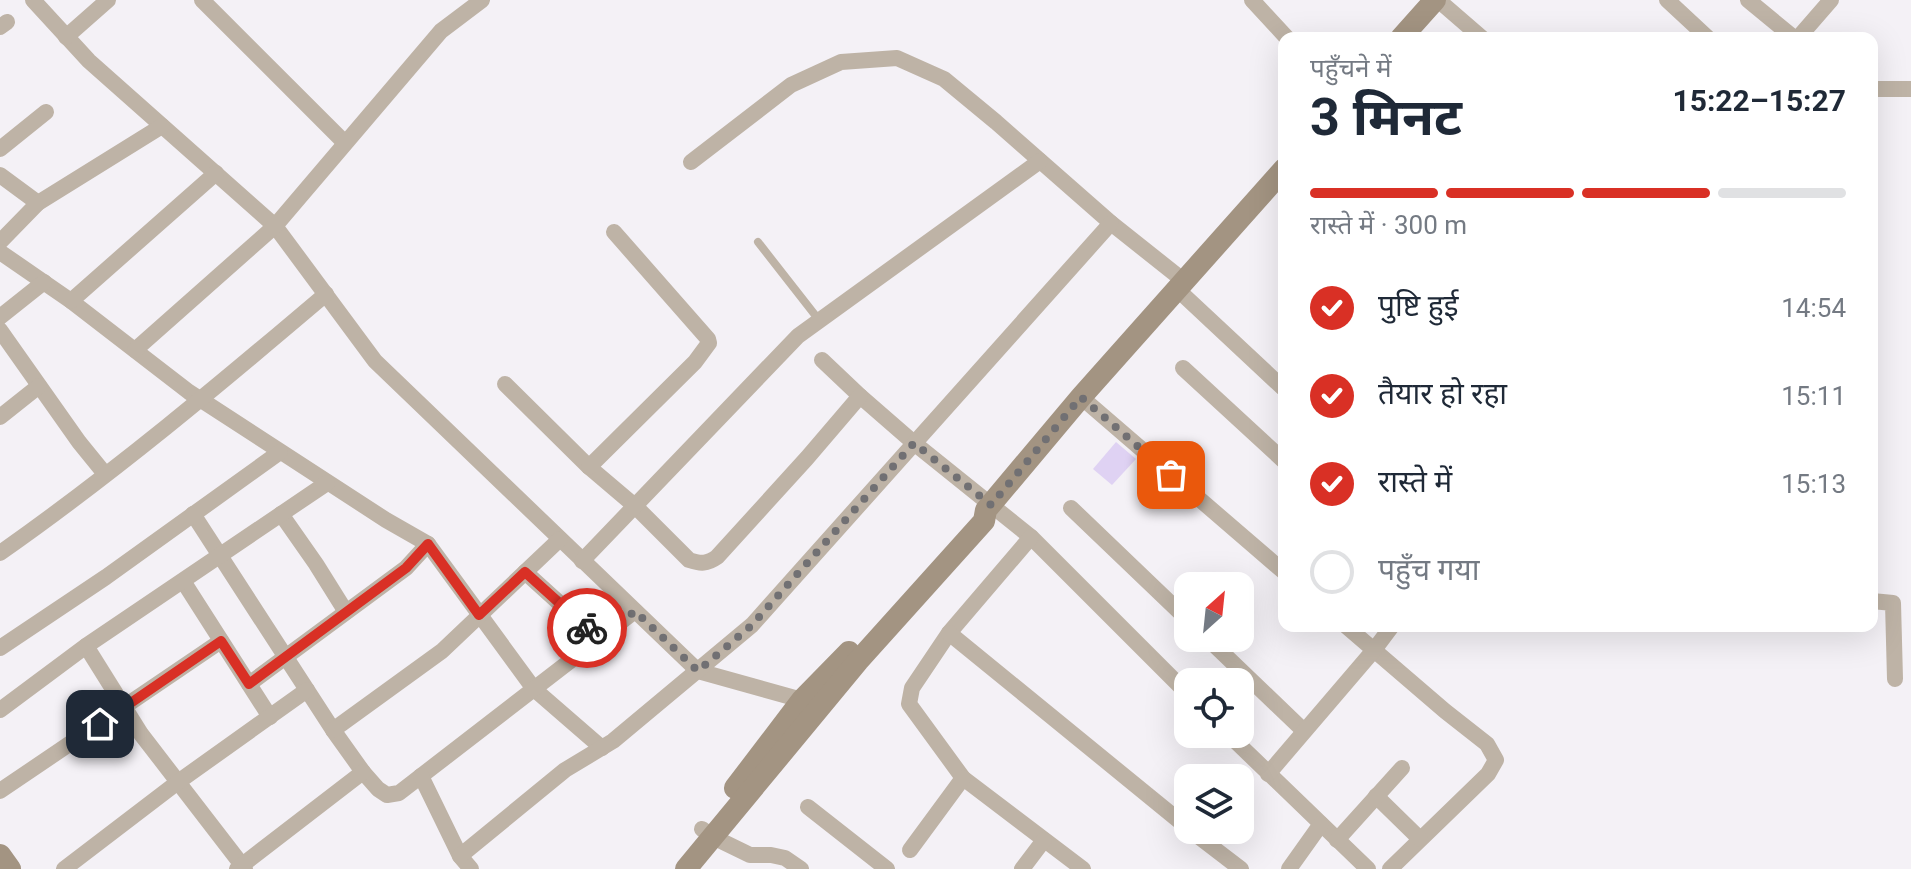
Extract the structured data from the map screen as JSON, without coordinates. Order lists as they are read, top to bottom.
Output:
{
  "north": "top right",
  "page": {
    "heading": ["3 मिनट", "पहुँचने में", "15:22–15:27"],
    "bar": "रास्ते में · 300 m",
    "list": [
      ["पुष्टि हुई", "14:54"],
      ["तैयार हो रहा", "15:11"],
      ["रास्ते में", "15:13"],
      "पहुँच गया"
    ]
  }
}
